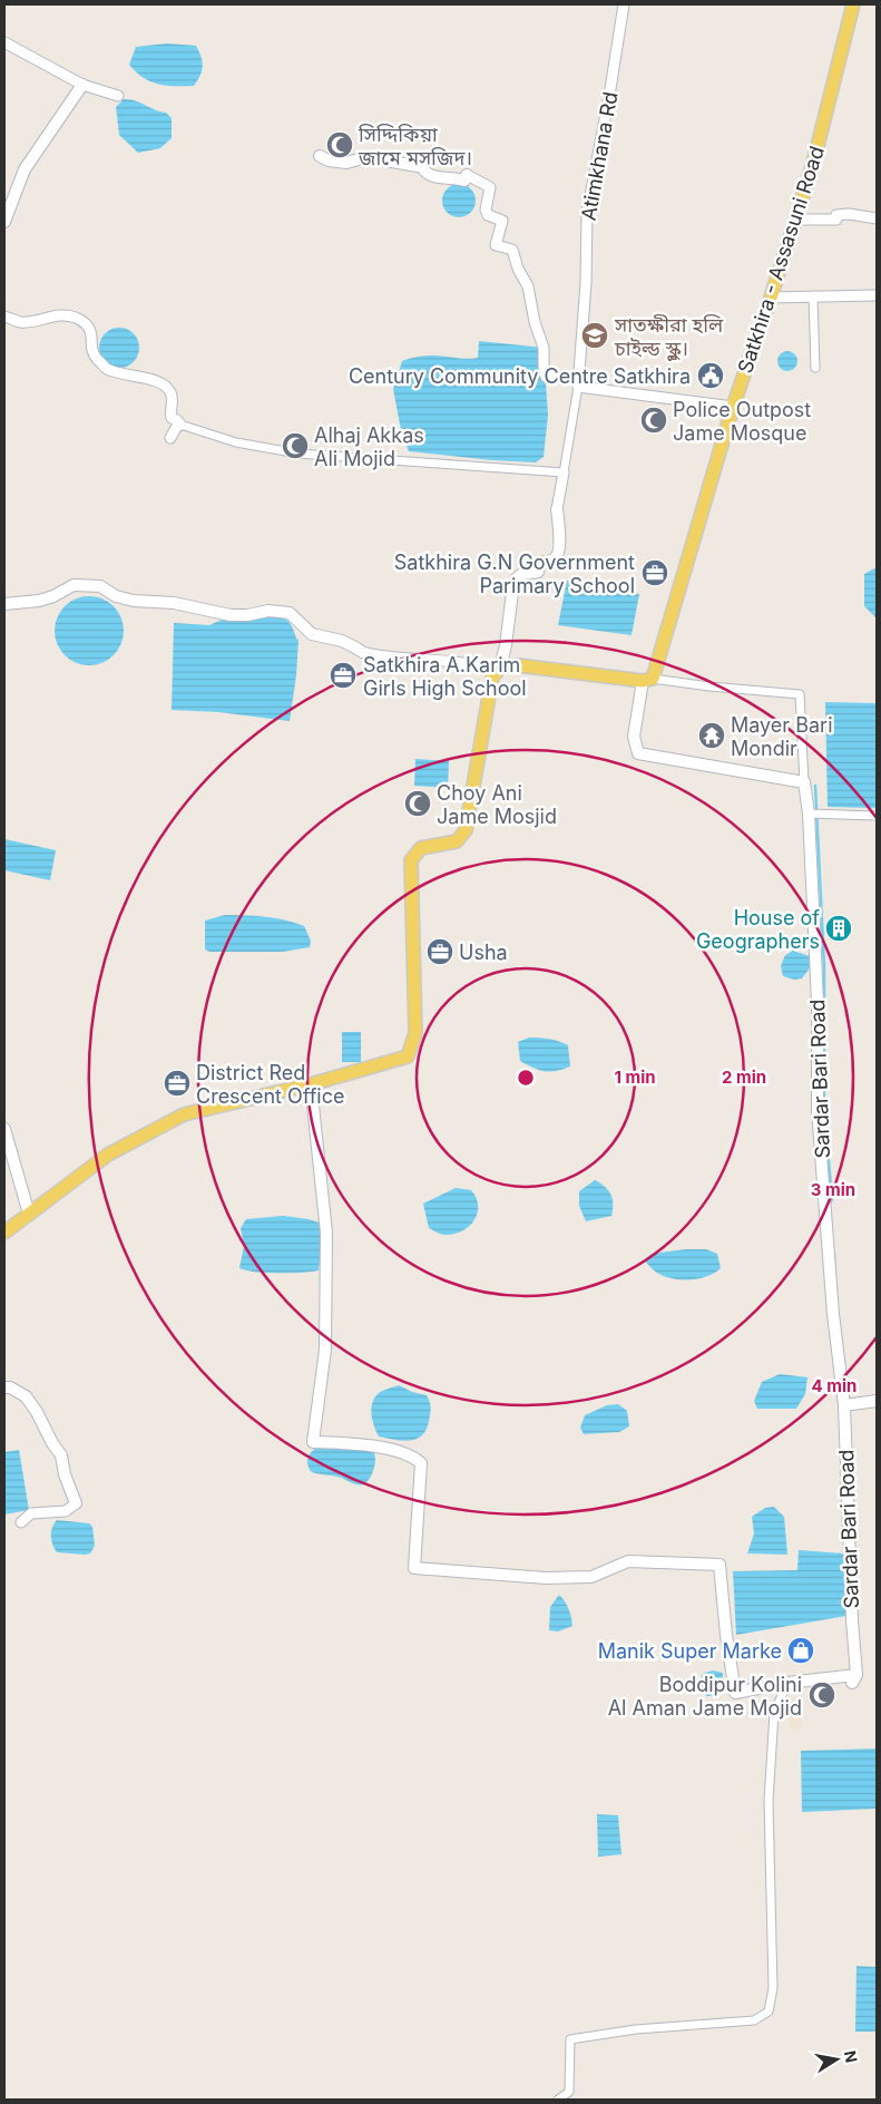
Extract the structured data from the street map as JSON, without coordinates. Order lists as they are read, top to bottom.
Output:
{
  "streets": {
    "main road": ["Satkhira - Assasuni Road", "Sardar Bari Road"],
    "street": ["Atimkhana Rd"]
  },
  "places": {
    "mosque": [
      "সিদ্দিকিয়া জামে মসজিদ।",
      "Police Outpost Jame Mosque",
      "Alhaj Akkas Ali Mojid",
      "Choy Ani Jame Mosjid",
      "Boddipur Kolini Al Aman Jame Mojid"
    ],
    "school or university": ["সাতক্ষীরা হলি চাইল্ড স্কুল।"],
    "public building": ["Century Community Centre Satkhira"],
    "office": [
      "Satkhira G.N Government Parimary School",
      "Satkhira A.Karim Girls High School",
      "Usha",
      "District Red Crescent Office"
    ],
    "temple": ["Mayer Bari Mondir"],
    "building": ["House of Geographers"],
    "shop": ["Manik Super Marke"]
  },
  "north": "right",
  "rings": [
    "1 min",
    "2 min",
    "3 min",
    "4 min"
  ]
}
